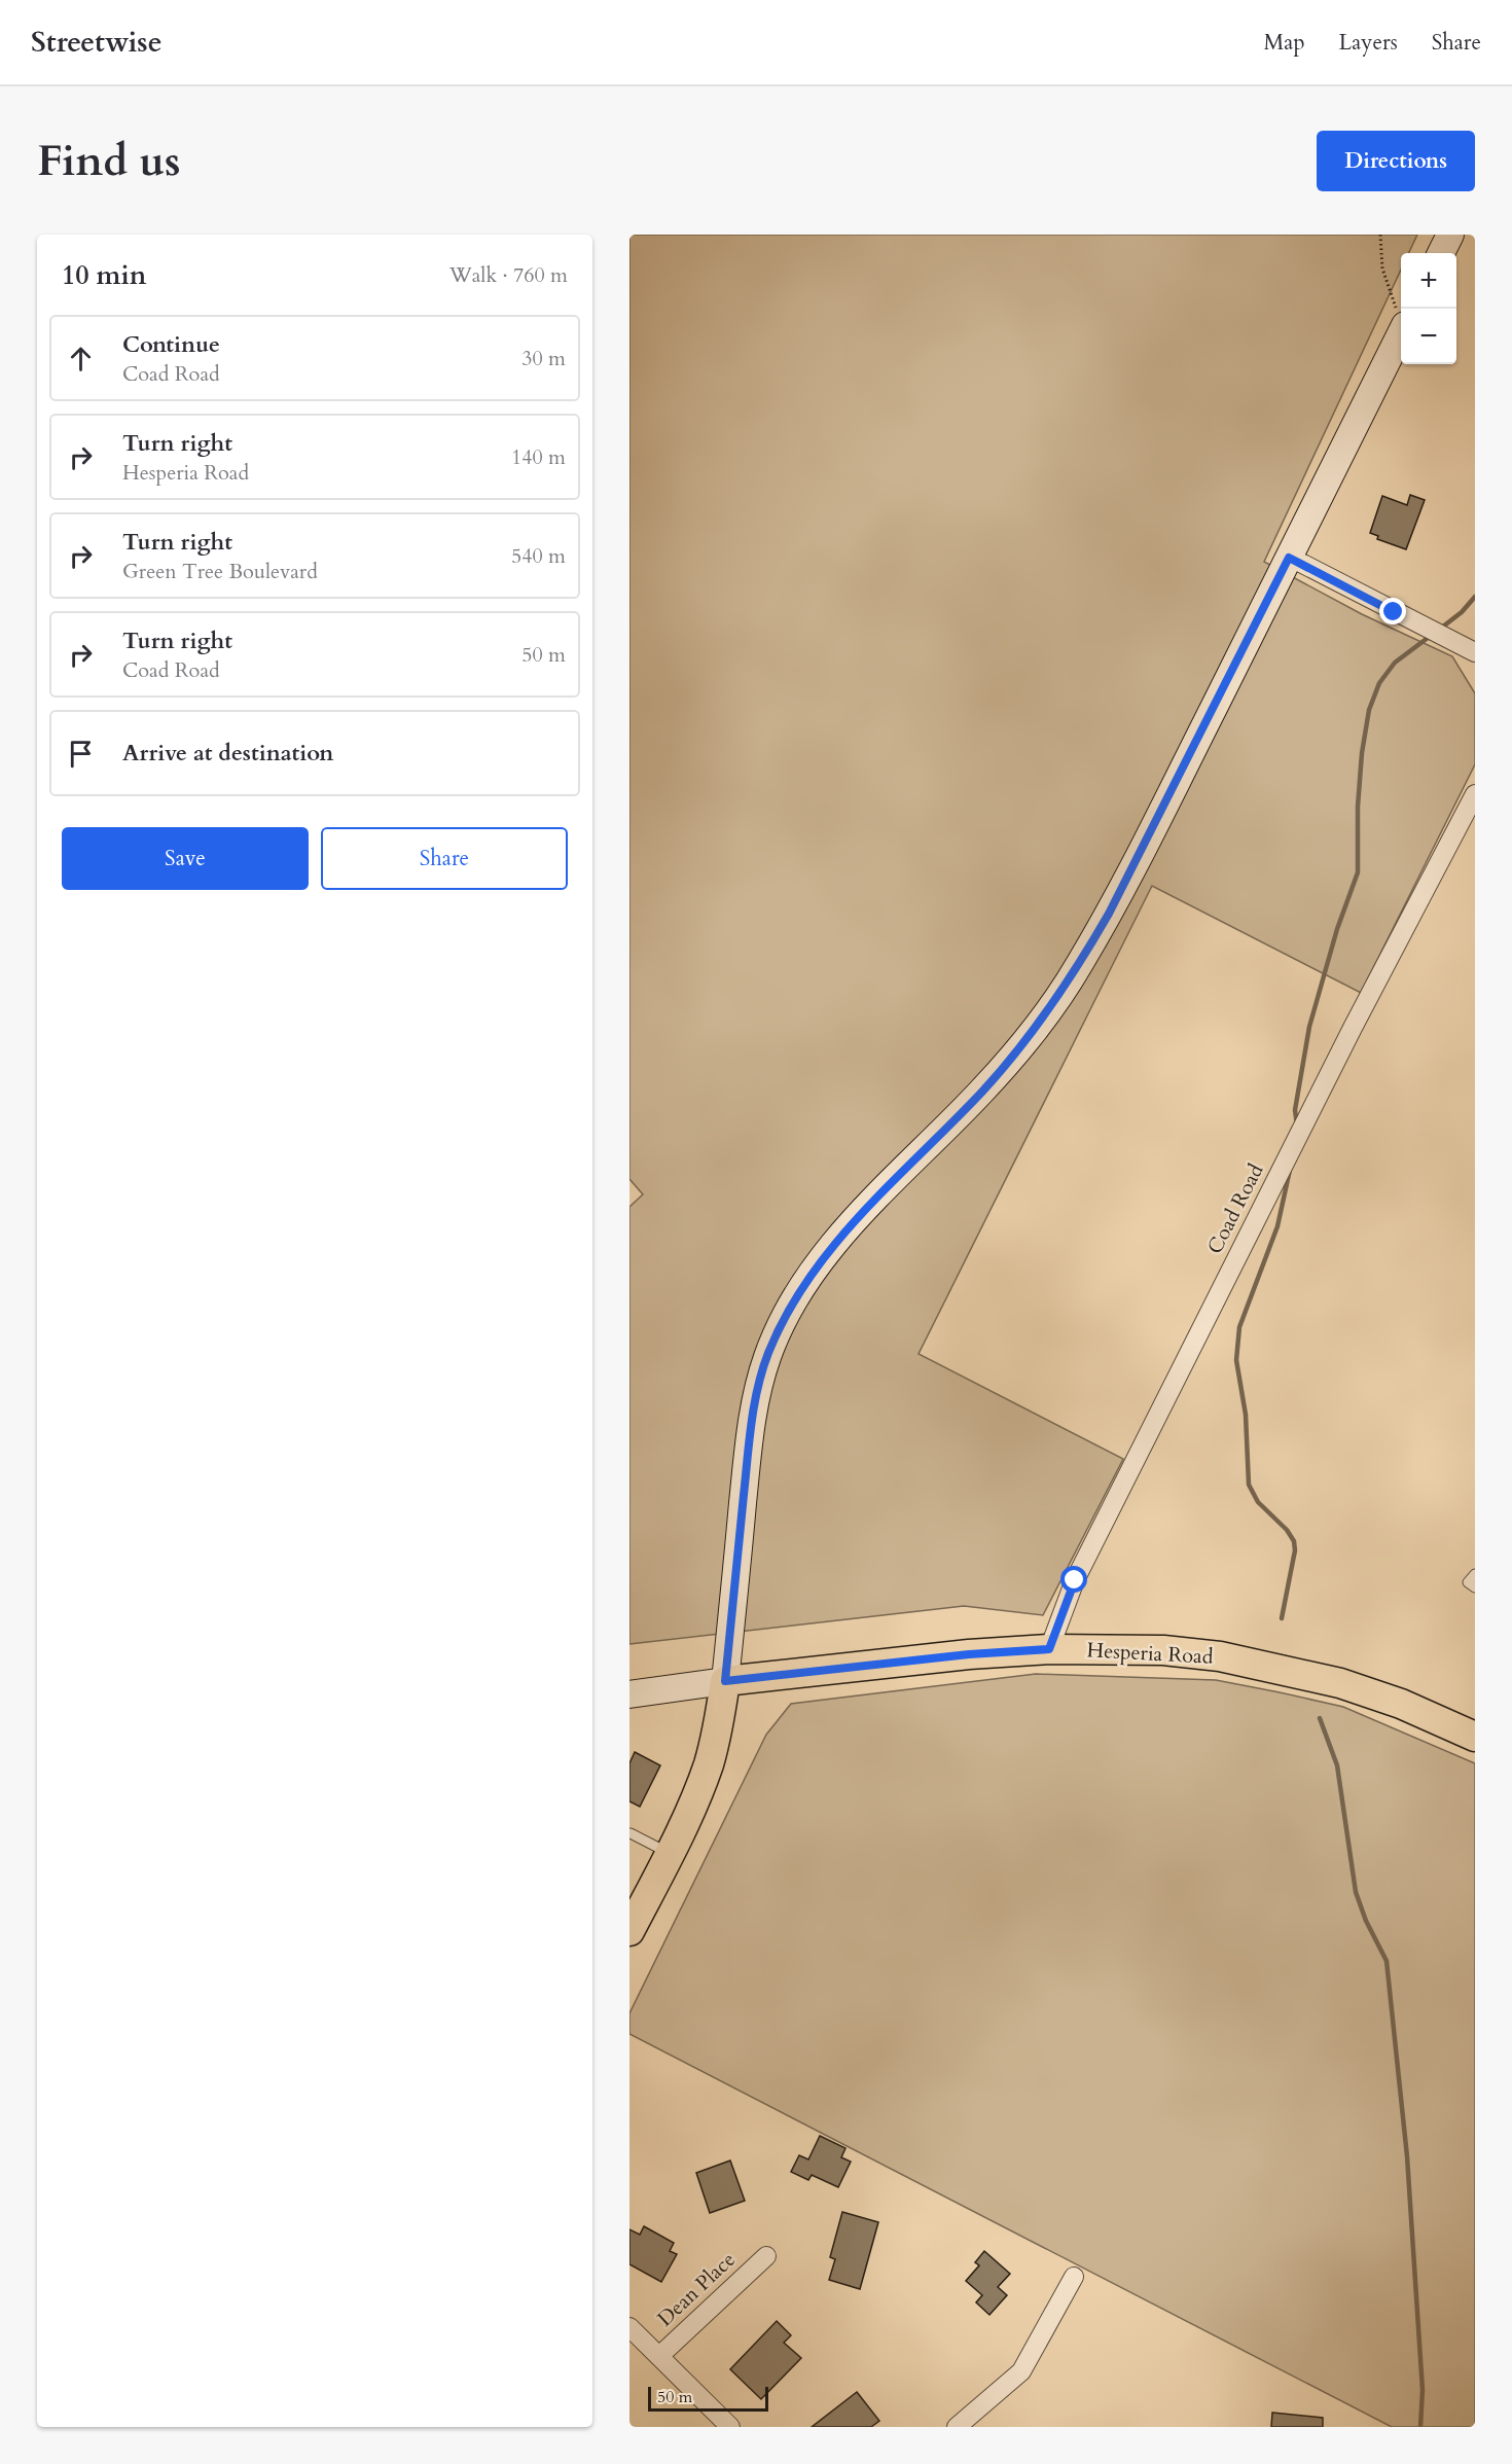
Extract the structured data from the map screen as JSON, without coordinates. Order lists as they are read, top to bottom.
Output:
{
  "streets": {
    "main road": ["Hesperia Road"],
    "street": ["Coad Road", "Dean Place"]
  },
  "crossings": [
    ["Coad Road", "Hesperia Road"]
  ],
  "scale_bar": "50 m",
  "page": {
    "header": "Streetwise",
    "nav": ["Map", "Layers", "Share"],
    "buttons": [
      "Directions",
      ["Save", "Share"]
    ],
    "title": "Find us",
    "heading": ["10 min", "Walk · 760 m"],
    "map_buttons": ["+", "−"],
    "list": [
      ["Continue", "Coad Road", "30 m"],
      ["Turn right", "Hesperia Road", "140 m"],
      ["Turn right", "Green Tree Boulevard", "540 m"],
      ["Turn right", "Coad Road", "50 m"],
      "Arrive at destination"
    ],
    "scale": "50 m"
  }
}
